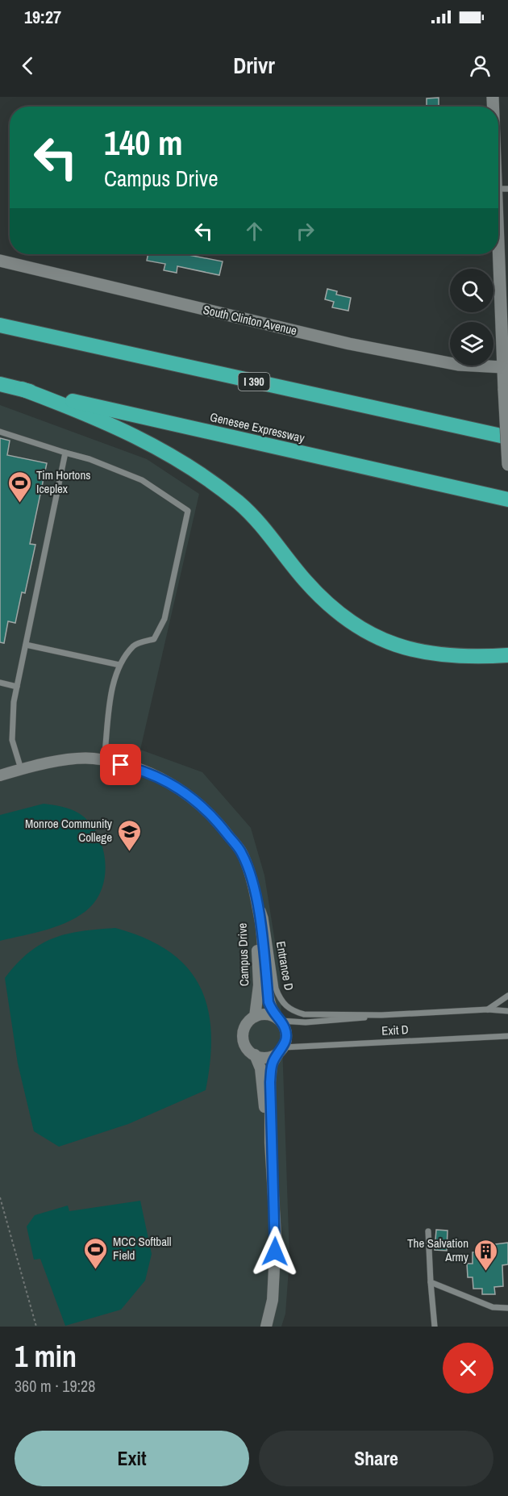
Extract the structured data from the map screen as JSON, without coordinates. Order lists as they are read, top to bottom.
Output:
{
  "streets": {
    "highway": ["I 390", "Genesee Expressway"],
    "street": ["South Clinton Avenue", "Campus Drive"],
    "lane": ["Entrance D", "Exit D"]
  },
  "crossings": [
    ["Campus Drive", "Entrance D"],
    ["Campus Drive", "Exit D"],
    ["Entrance D", "Exit D"]
  ],
  "places": {
    "sports": ["Tim Hortons Iceplex", "MCC Softball Field"],
    "school or university": ["Monroe Community College"],
    "building": ["The Salvation Army"]
  },
  "page": {
    "status": "19:27",
    "header": "Drivr",
    "turn": ["140 m", "Campus Drive"],
    "heading": ["1 min", "360 m · 19:28"],
    "buttons": ["Exit", "Share"]
  }
}
